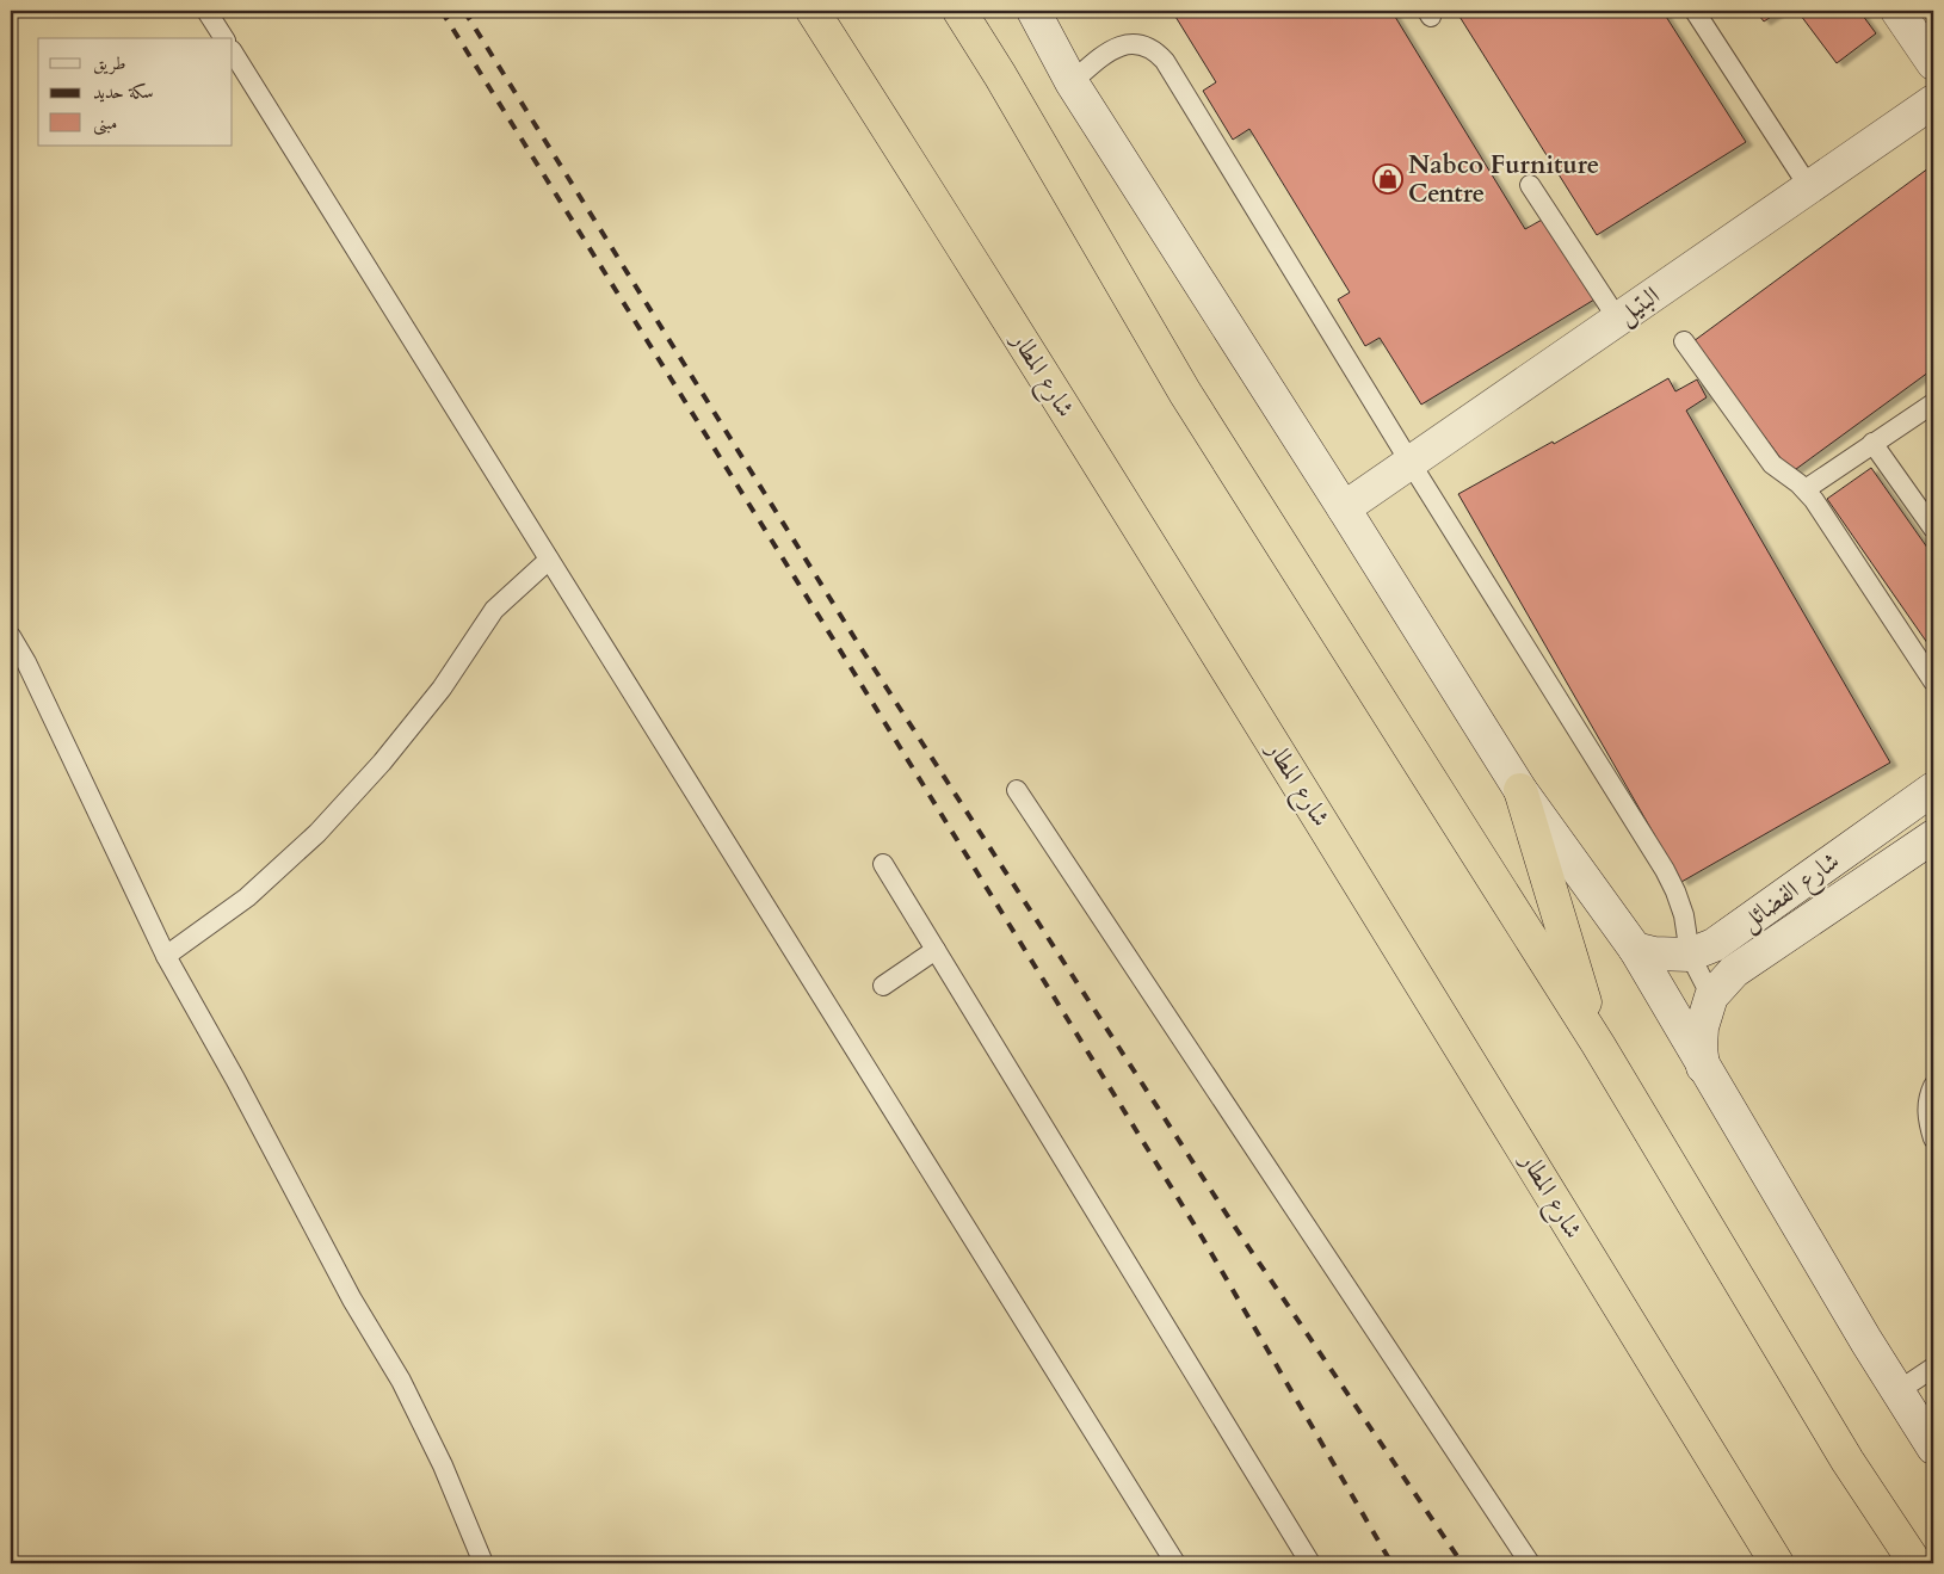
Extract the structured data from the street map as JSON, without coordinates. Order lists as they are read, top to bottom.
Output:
{
  "streets": {
    "highway": ["شارع المطار"],
    "street": ["البتيل", "شارع الفضائل"]
  },
  "places": {
    "shop": ["Nabco Furniture Centre"]
  },
  "legend": ["طريق", "سكة حديد", "مبنى"]
}
